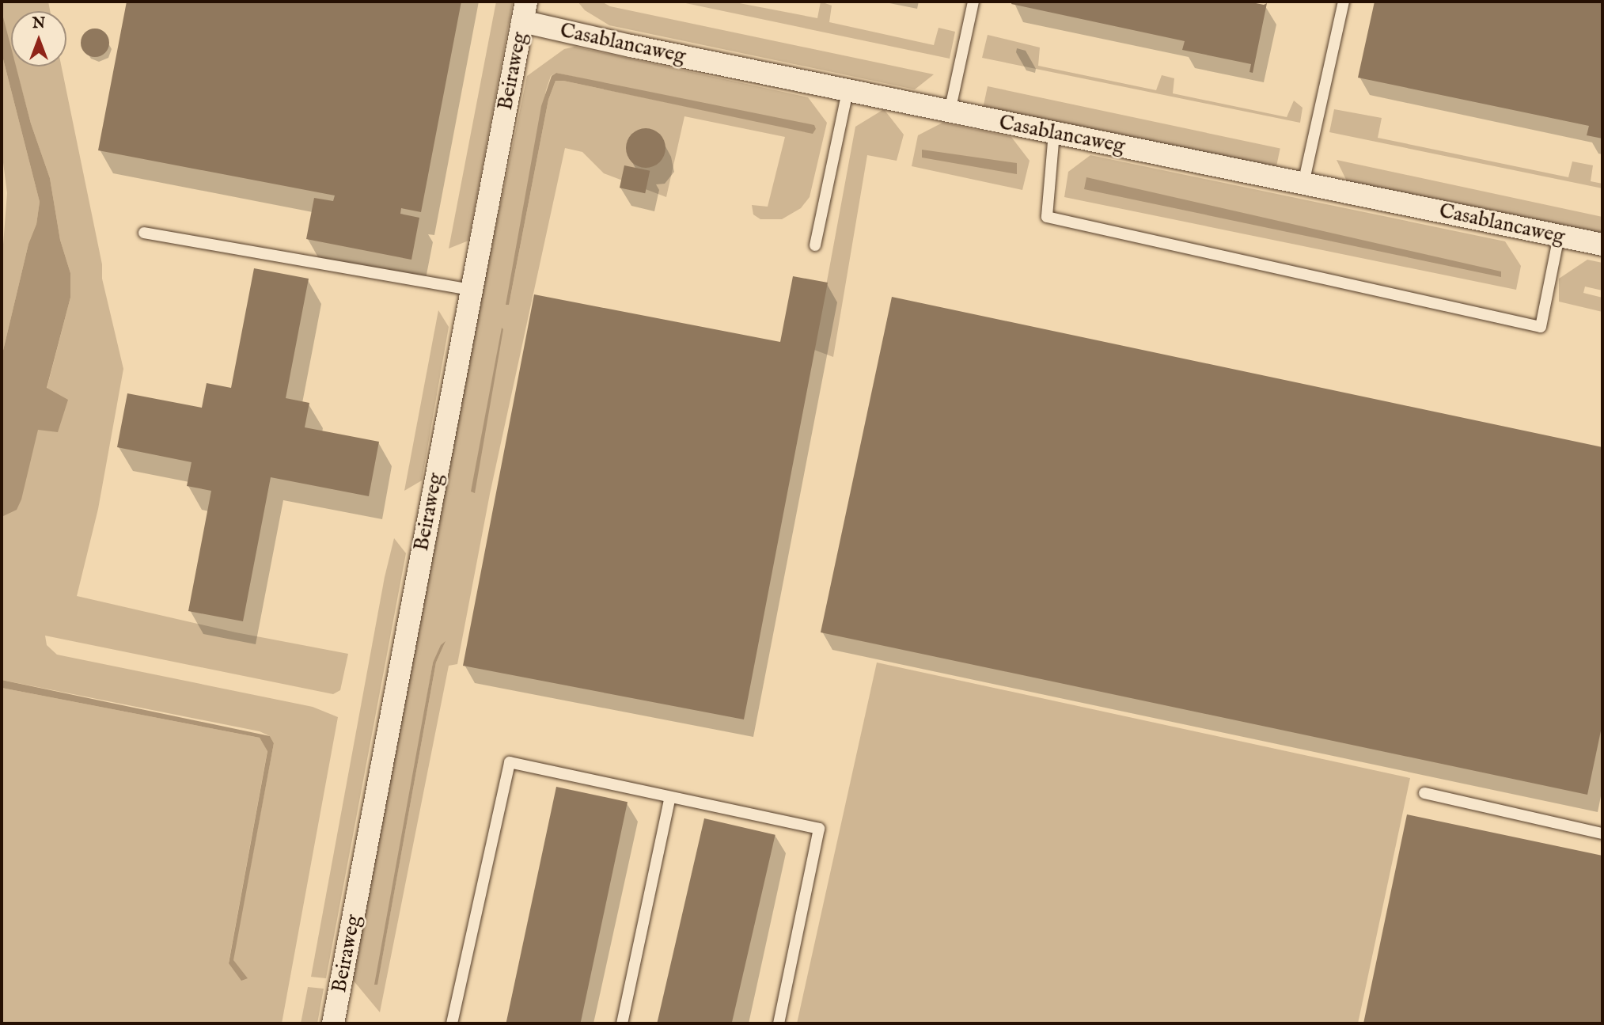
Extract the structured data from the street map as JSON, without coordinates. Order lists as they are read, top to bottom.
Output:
{
  "streets": {
    "street": ["Casablancaweg", "Beiraweg"]
  },
  "crossings": [
    ["Casablancaweg", "Beiraweg"]
  ],
  "north": "top"
}
